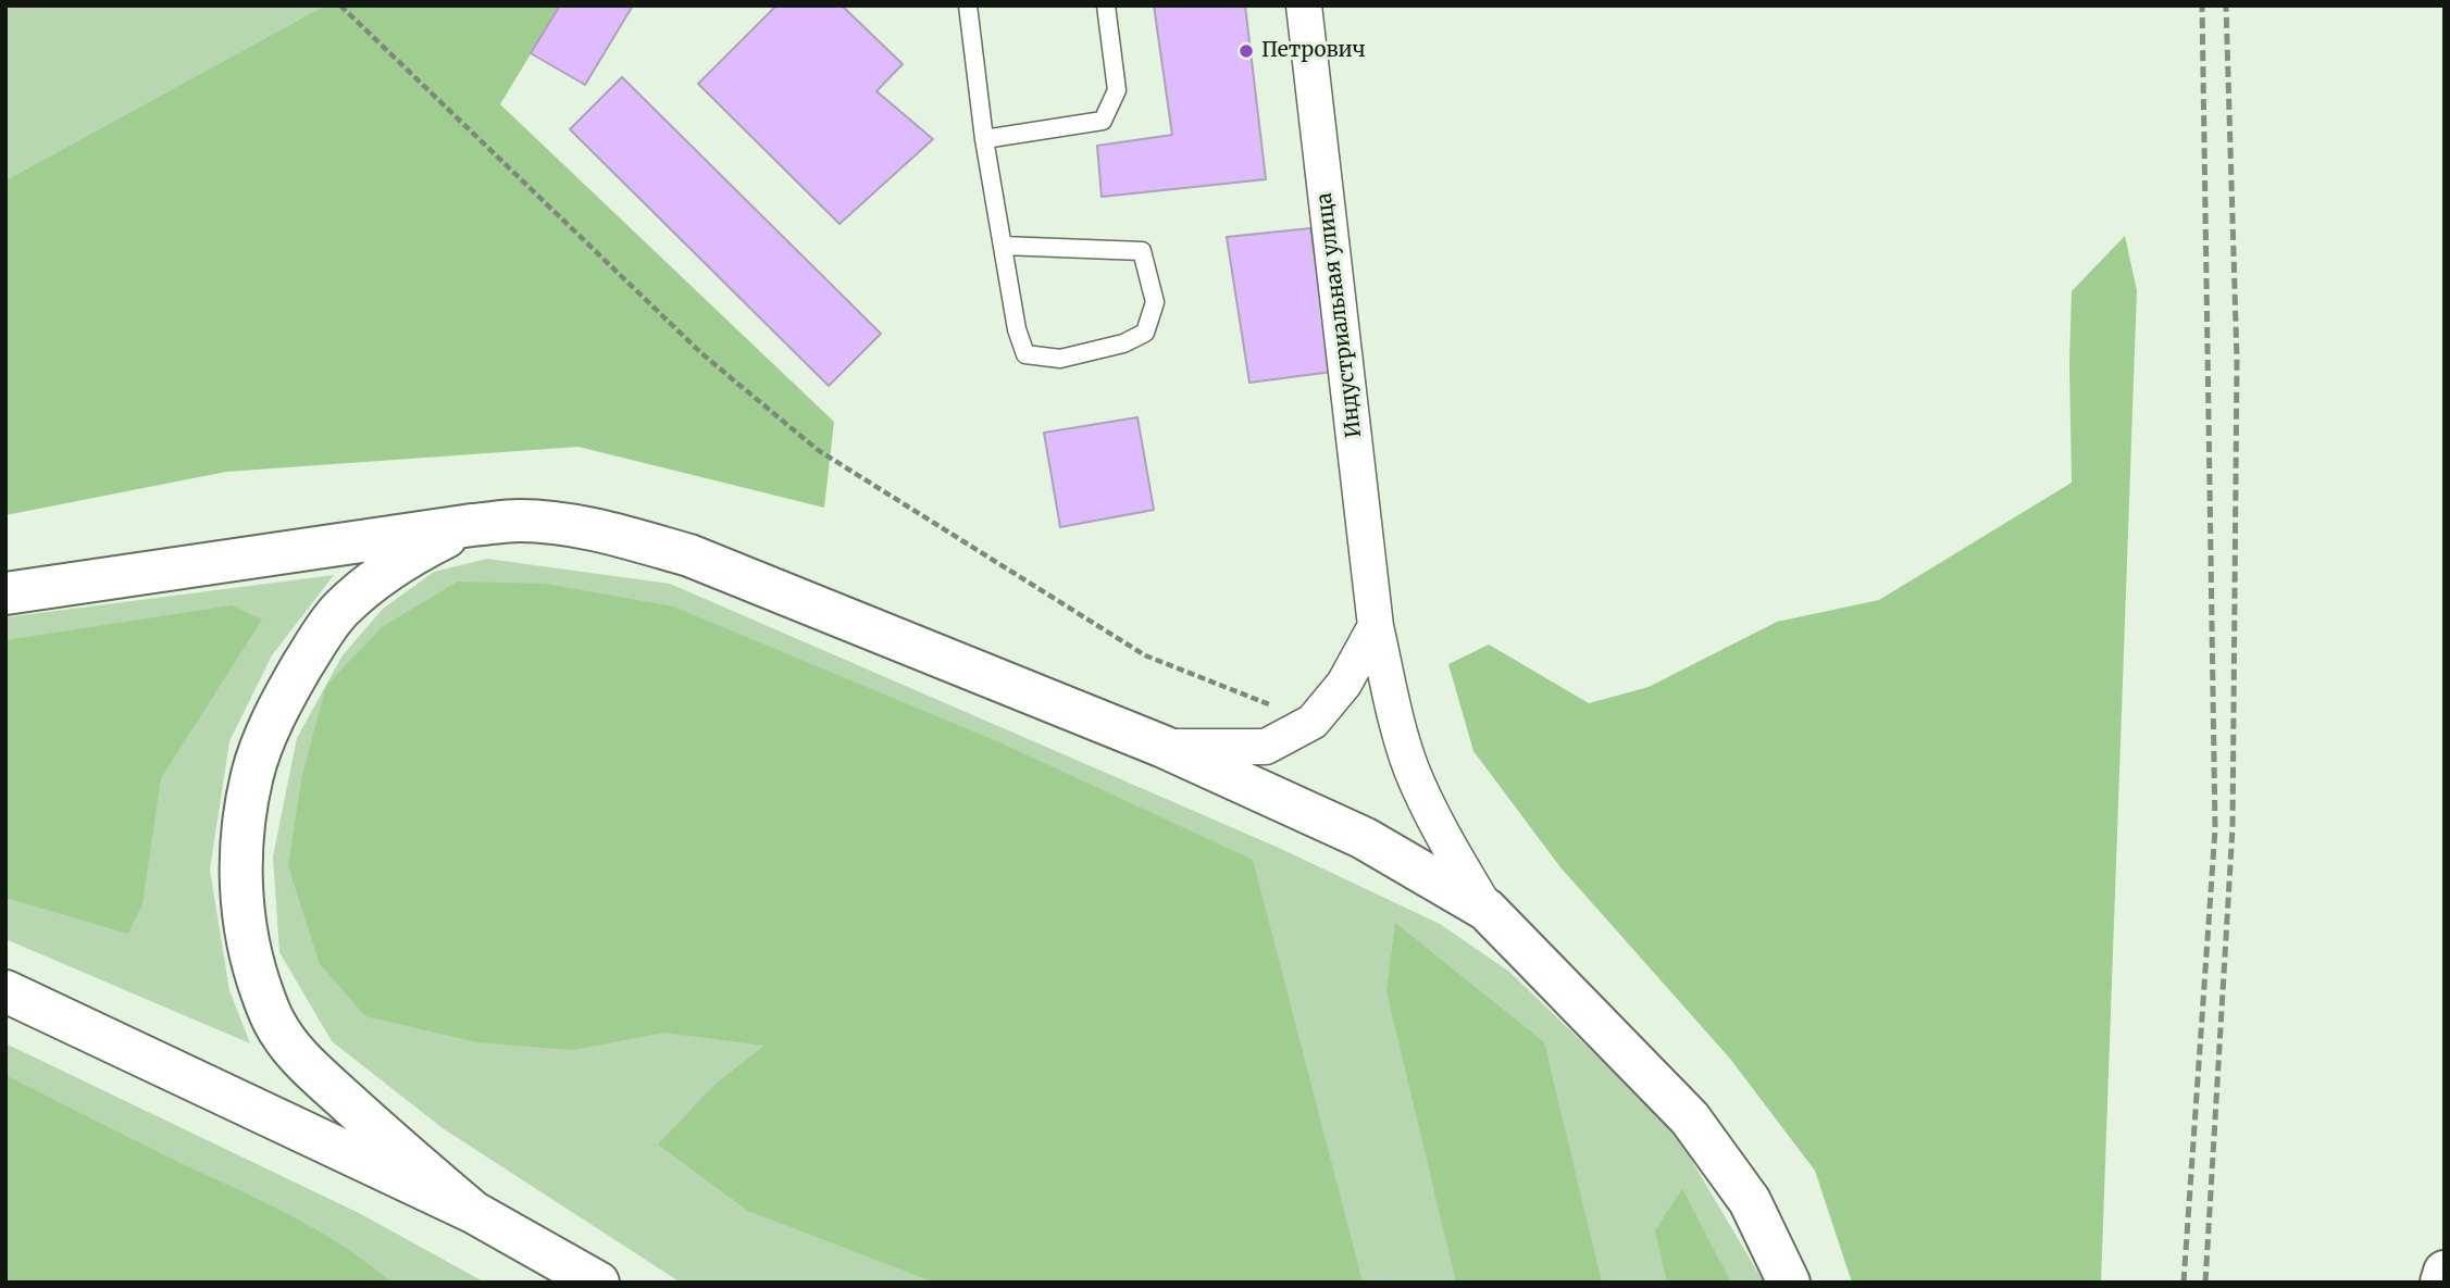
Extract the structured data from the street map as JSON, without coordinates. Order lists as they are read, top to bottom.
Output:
{
  "streets": {
    "street": ["Индустриальная улица"]
  },
  "places": ["Петрович"]
}
